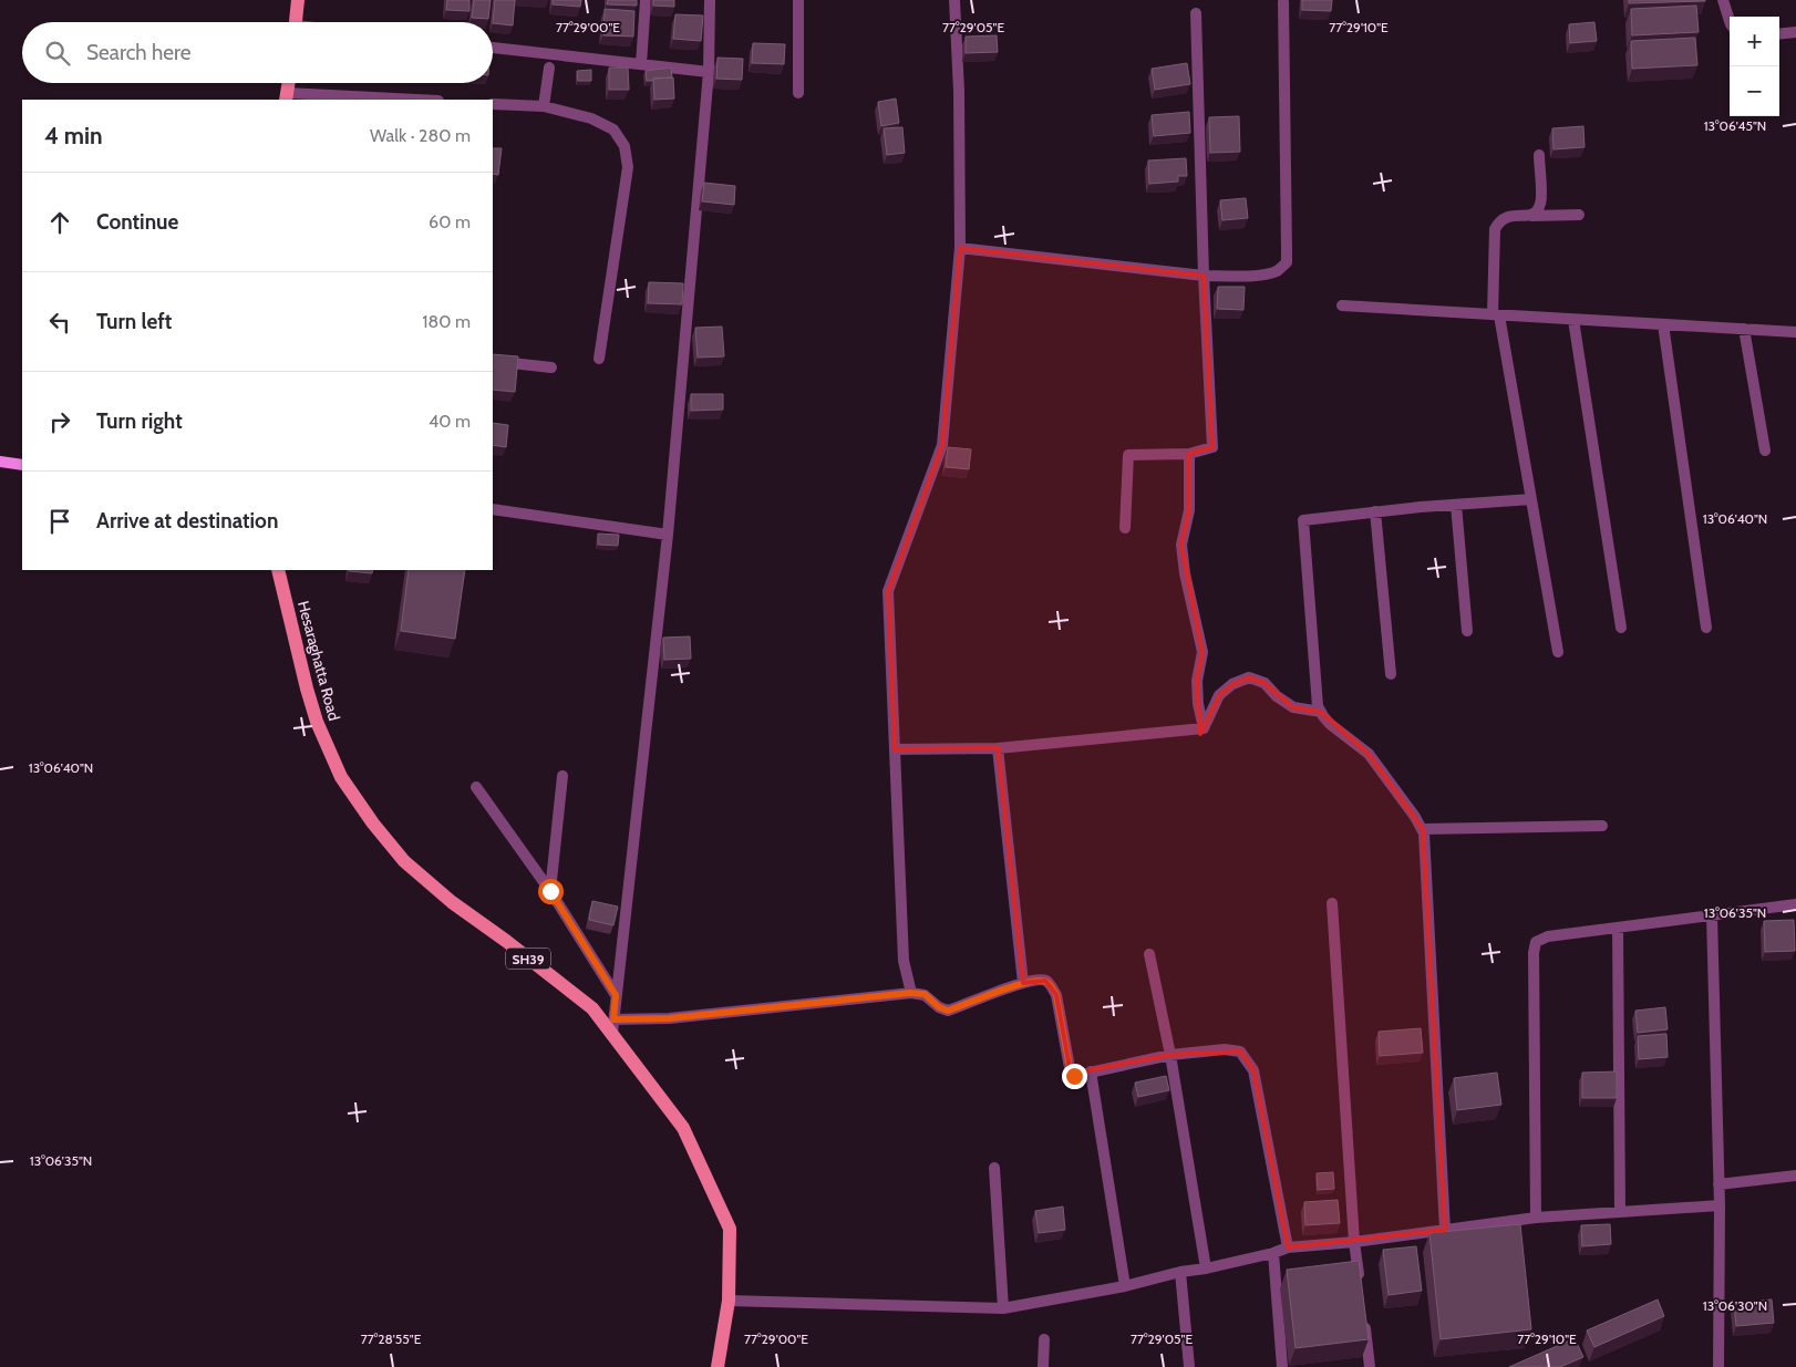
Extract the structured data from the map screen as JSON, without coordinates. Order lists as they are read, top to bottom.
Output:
{
  "streets": {
    "main road": ["Hesaraghatta Road", "SH39"]
  },
  "page": {
    "map_buttons": ["+", "−"],
    "search": "Search here",
    "heading": ["4 min", "Walk · 280 m"],
    "list": [
      ["Continue", "60 m"],
      ["Turn left", "180 m"],
      ["Turn right", "40 m"],
      "Arrive at destination"
    ]
  },
  "coordinates": [
    "77°29'00\"E",
    "77°29'05\"E",
    "77°29'10\"E",
    "13°06'45\"N",
    "13°06'40\"N",
    "13°06'35\"N",
    "13°06'30\"N",
    "77°28'55\"E"
  ]
}
